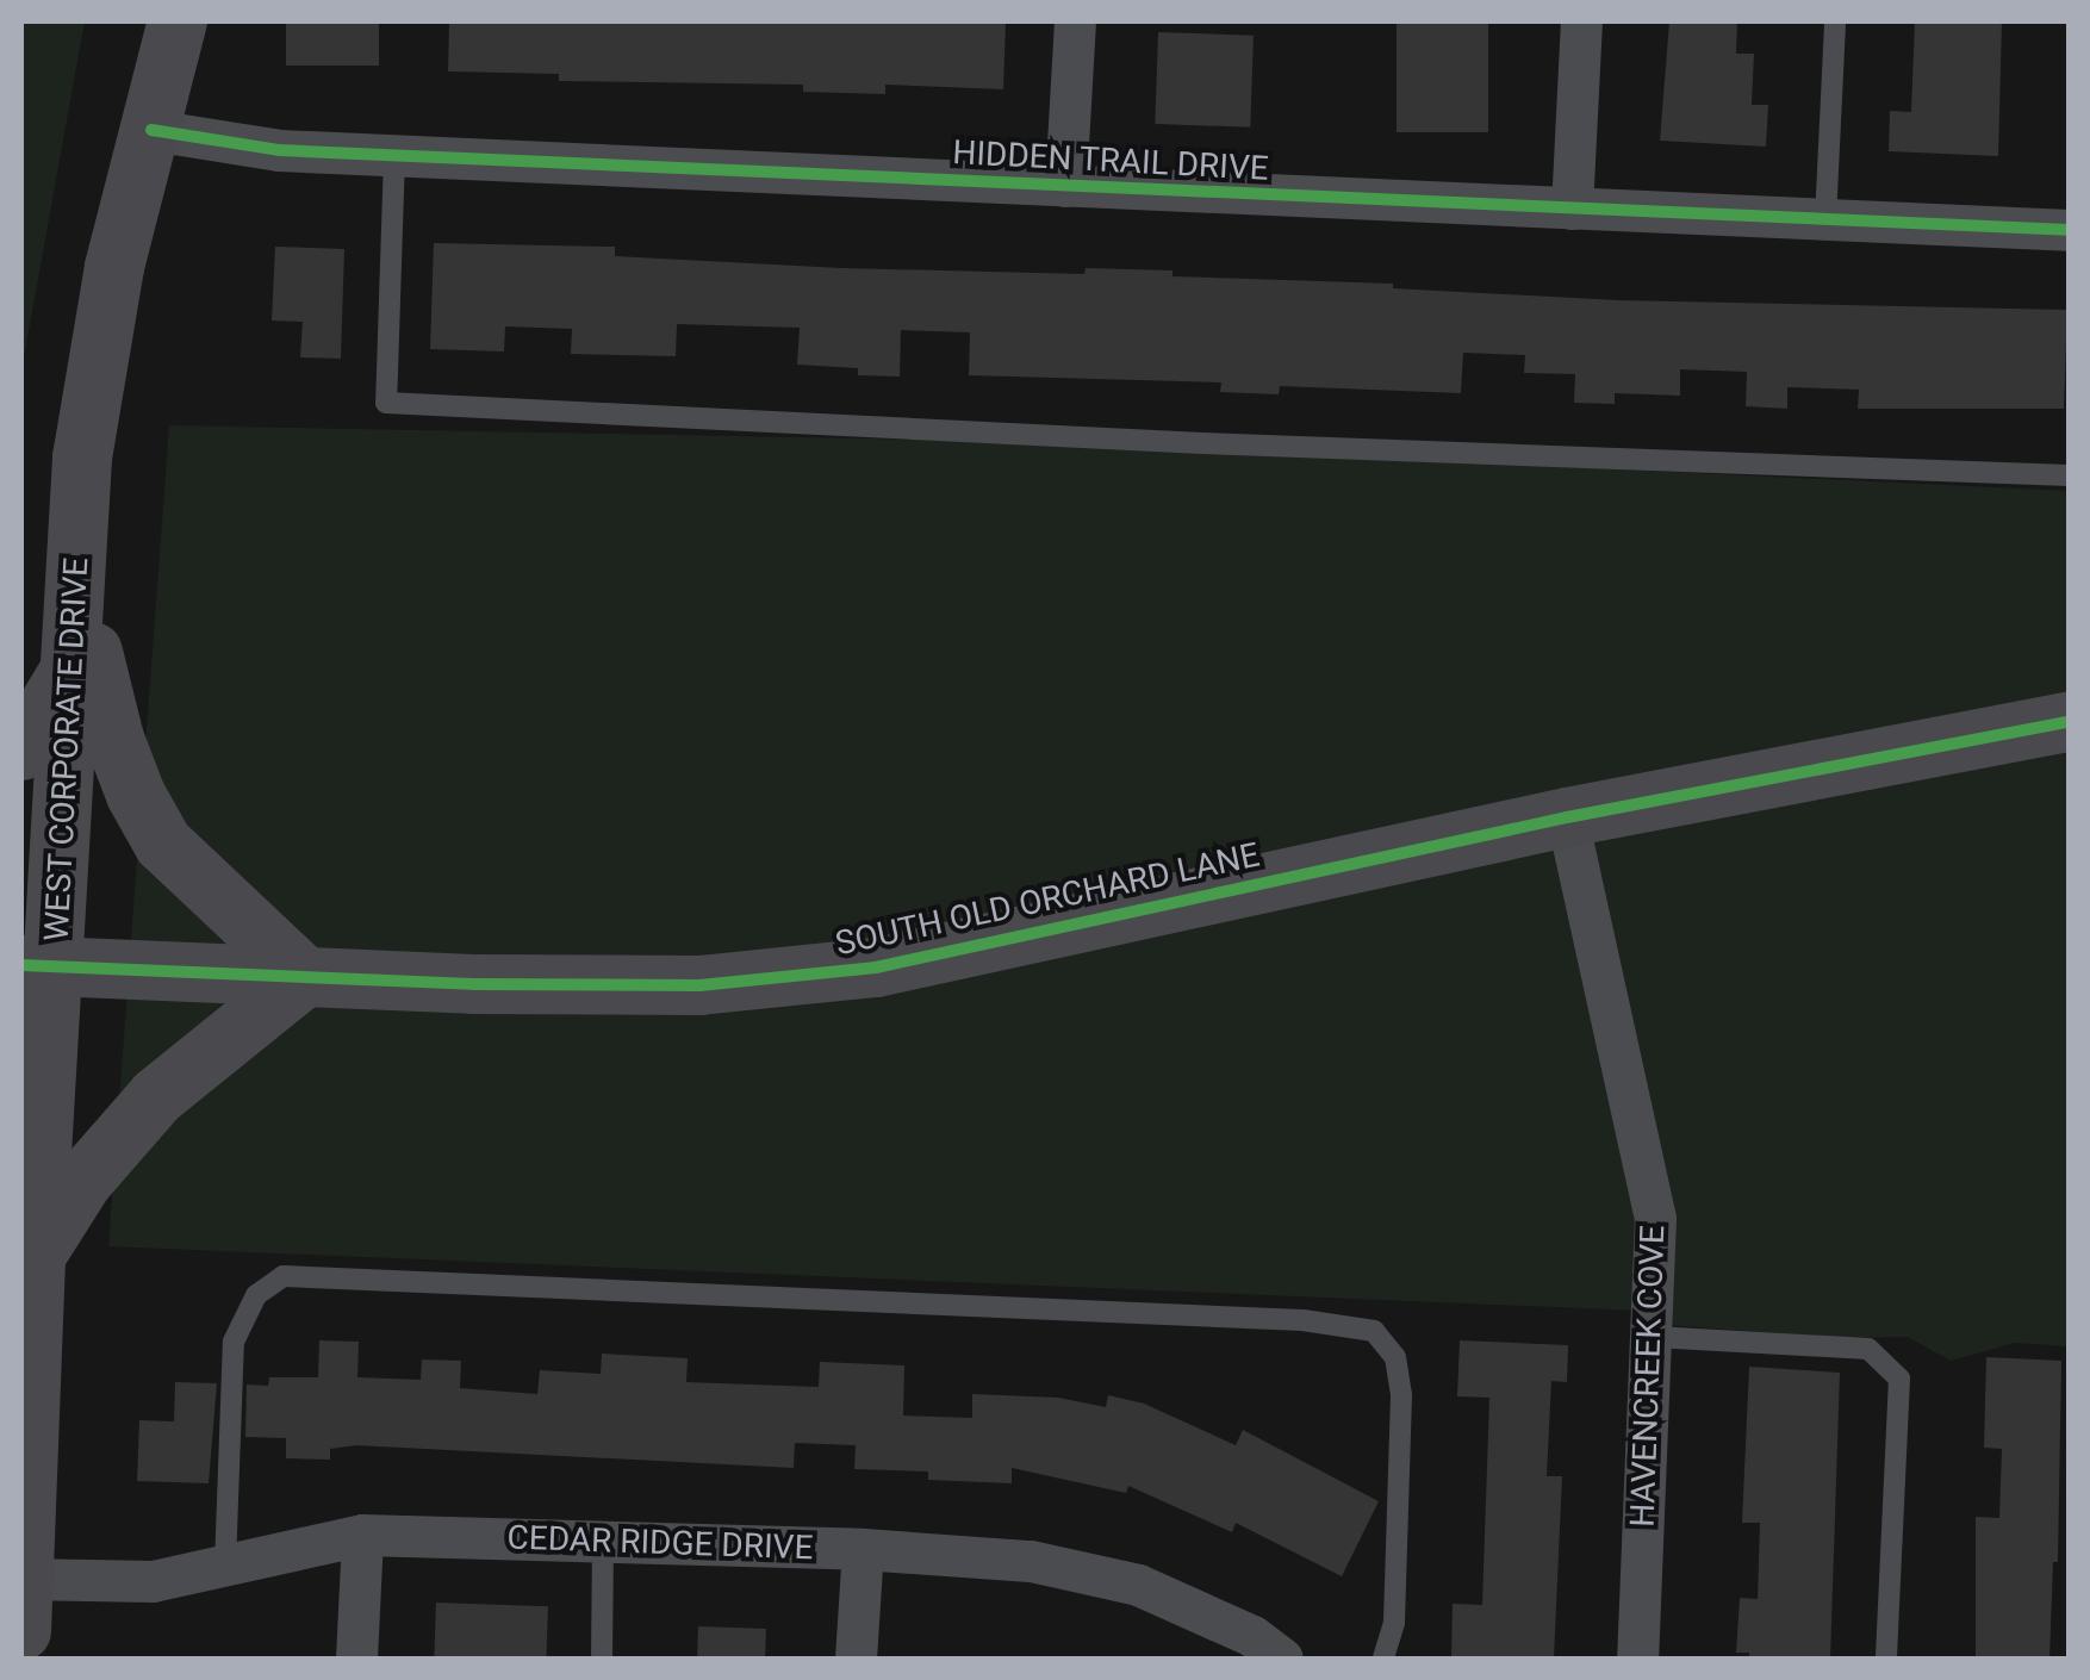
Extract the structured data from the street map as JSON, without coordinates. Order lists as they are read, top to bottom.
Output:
{
  "streets": {
    "street": [
      "HIDDEN TRAIL DRIVE",
      "WEST CORPORATE DRIVE",
      "SOUTH OLD ORCHARD LANE",
      "HAVENCREEK COVE",
      "CEDAR RIDGE DRIVE"
    ]
  },
  "crossings": [
    ["HIDDEN TRAIL DRIVE", "WEST CORPORATE DRIVE"],
    ["WEST CORPORATE DRIVE", "SOUTH OLD ORCHARD LANE"],
    ["WEST CORPORATE DRIVE", "CEDAR RIDGE DRIVE"],
    ["SOUTH OLD ORCHARD LANE", "HAVENCREEK COVE"]
  ]
}
